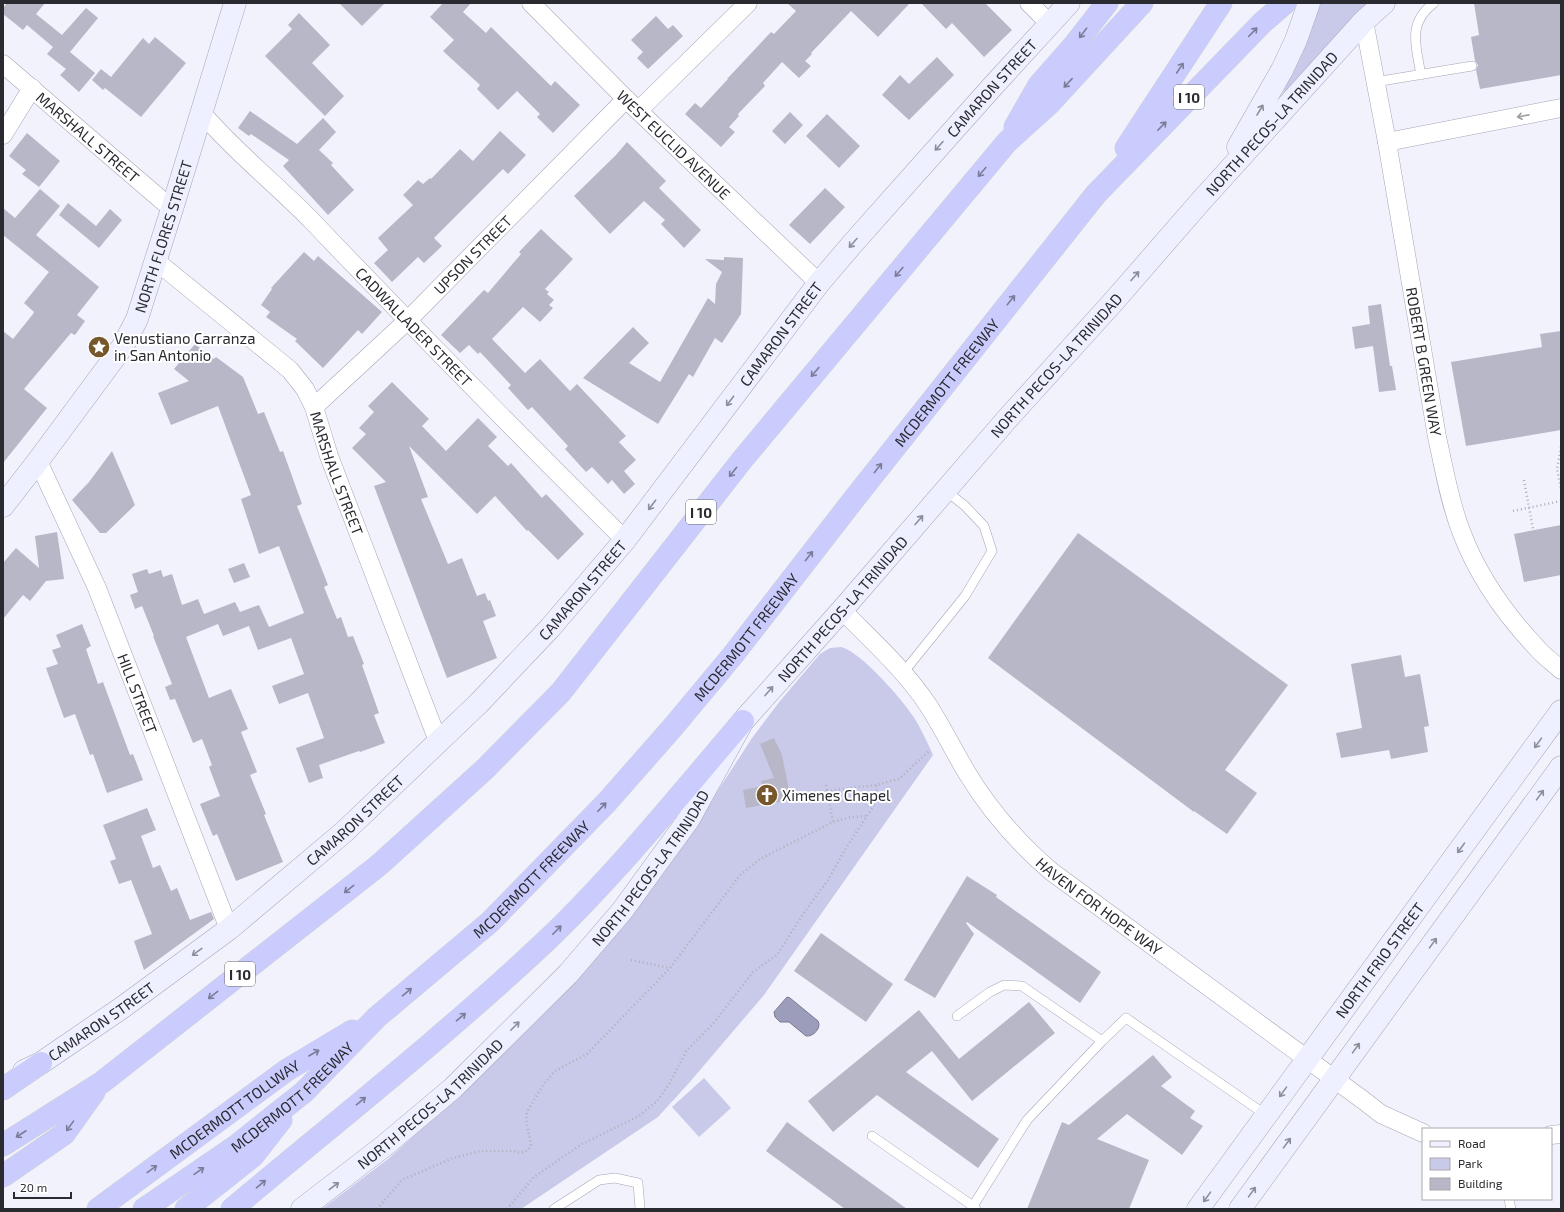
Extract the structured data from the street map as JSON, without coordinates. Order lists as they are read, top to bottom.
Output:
{
  "streets": {
    "highway": ["I 10", "MCDERMOTT FREEWAY", "MCDERMOTT TOLLWAY"],
    "main road": [
      "CAMARON STREET",
      "NORTH PECOS-LA TRINIDAD",
      "NORTH FLORES STREET",
      "NORTH FRIO STREET"
    ],
    "street": [
      "MARSHALL STREET",
      "WEST EUCLID AVENUE",
      "UPSON STREET",
      "CADWALLADER STREET",
      "ROBERT B GREEN WAY",
      "HILL STREET",
      "HAVEN FOR HOPE WAY"
    ]
  },
  "crossings": [
    ["CAMARON STREET", "MARSHALL STREET"],
    ["CAMARON STREET", "WEST EUCLID AVENUE"],
    ["CAMARON STREET", "CADWALLADER STREET"],
    ["CAMARON STREET", "HILL STREET"],
    ["NORTH PECOS-LA TRINIDAD", "ROBERT B GREEN WAY"],
    ["NORTH PECOS-LA TRINIDAD", "HAVEN FOR HOPE WAY"],
    ["MARSHALL STREET", "NORTH FLORES STREET"],
    ["MARSHALL STREET", "UPSON STREET"],
    ["WEST EUCLID AVENUE", "UPSON STREET"],
    ["NORTH FLORES STREET", "CADWALLADER STREET"],
    ["NORTH FLORES STREET", "HILL STREET"],
    ["UPSON STREET", "CADWALLADER STREET"],
    ["MCDERMOTT FREEWAY", "MCDERMOTT TOLLWAY"],
    ["HAVEN FOR HOPE WAY", "NORTH FRIO STREET"]
  ],
  "one_way": ["CAMARON STREET", "NORTH PECOS-LA TRINIDAD"],
  "places": {
    "place": ["Venustiano Carranza in San Antonio"],
    "church": ["Ximenes Chapel"]
  },
  "legend": ["Road", "Park", "Building"],
  "scale_bar": "20 m"
}
